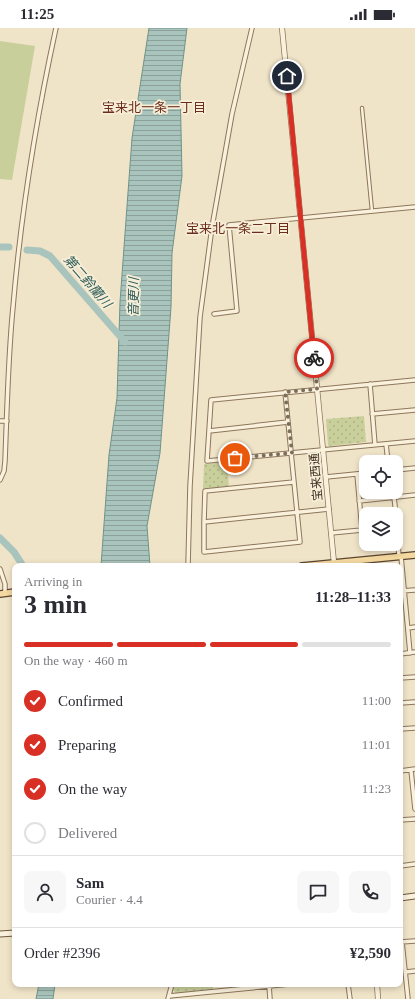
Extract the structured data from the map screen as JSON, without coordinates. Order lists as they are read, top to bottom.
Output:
{
  "streets": {
    "street": ["宝来西通"]
  },
  "districts": ["宝来北一条一丁目", "宝来北一条二丁目"],
  "water": ["第二鈴蘭川", "音更川"],
  "page": {
    "status": "11:25",
    "heading": ["3 min", "Arriving in", "11:28–11:33"],
    "panel": [
      "Sam",
      "Courier · 4.4",
      "Order #2396",
      "¥2,590"
    ],
    "bar": "On the way · 460 m",
    "list": [
      ["Confirmed", "11:00"],
      ["Preparing", "11:01"],
      ["On the way", "11:23"],
      "Delivered"
    ]
  }
}
